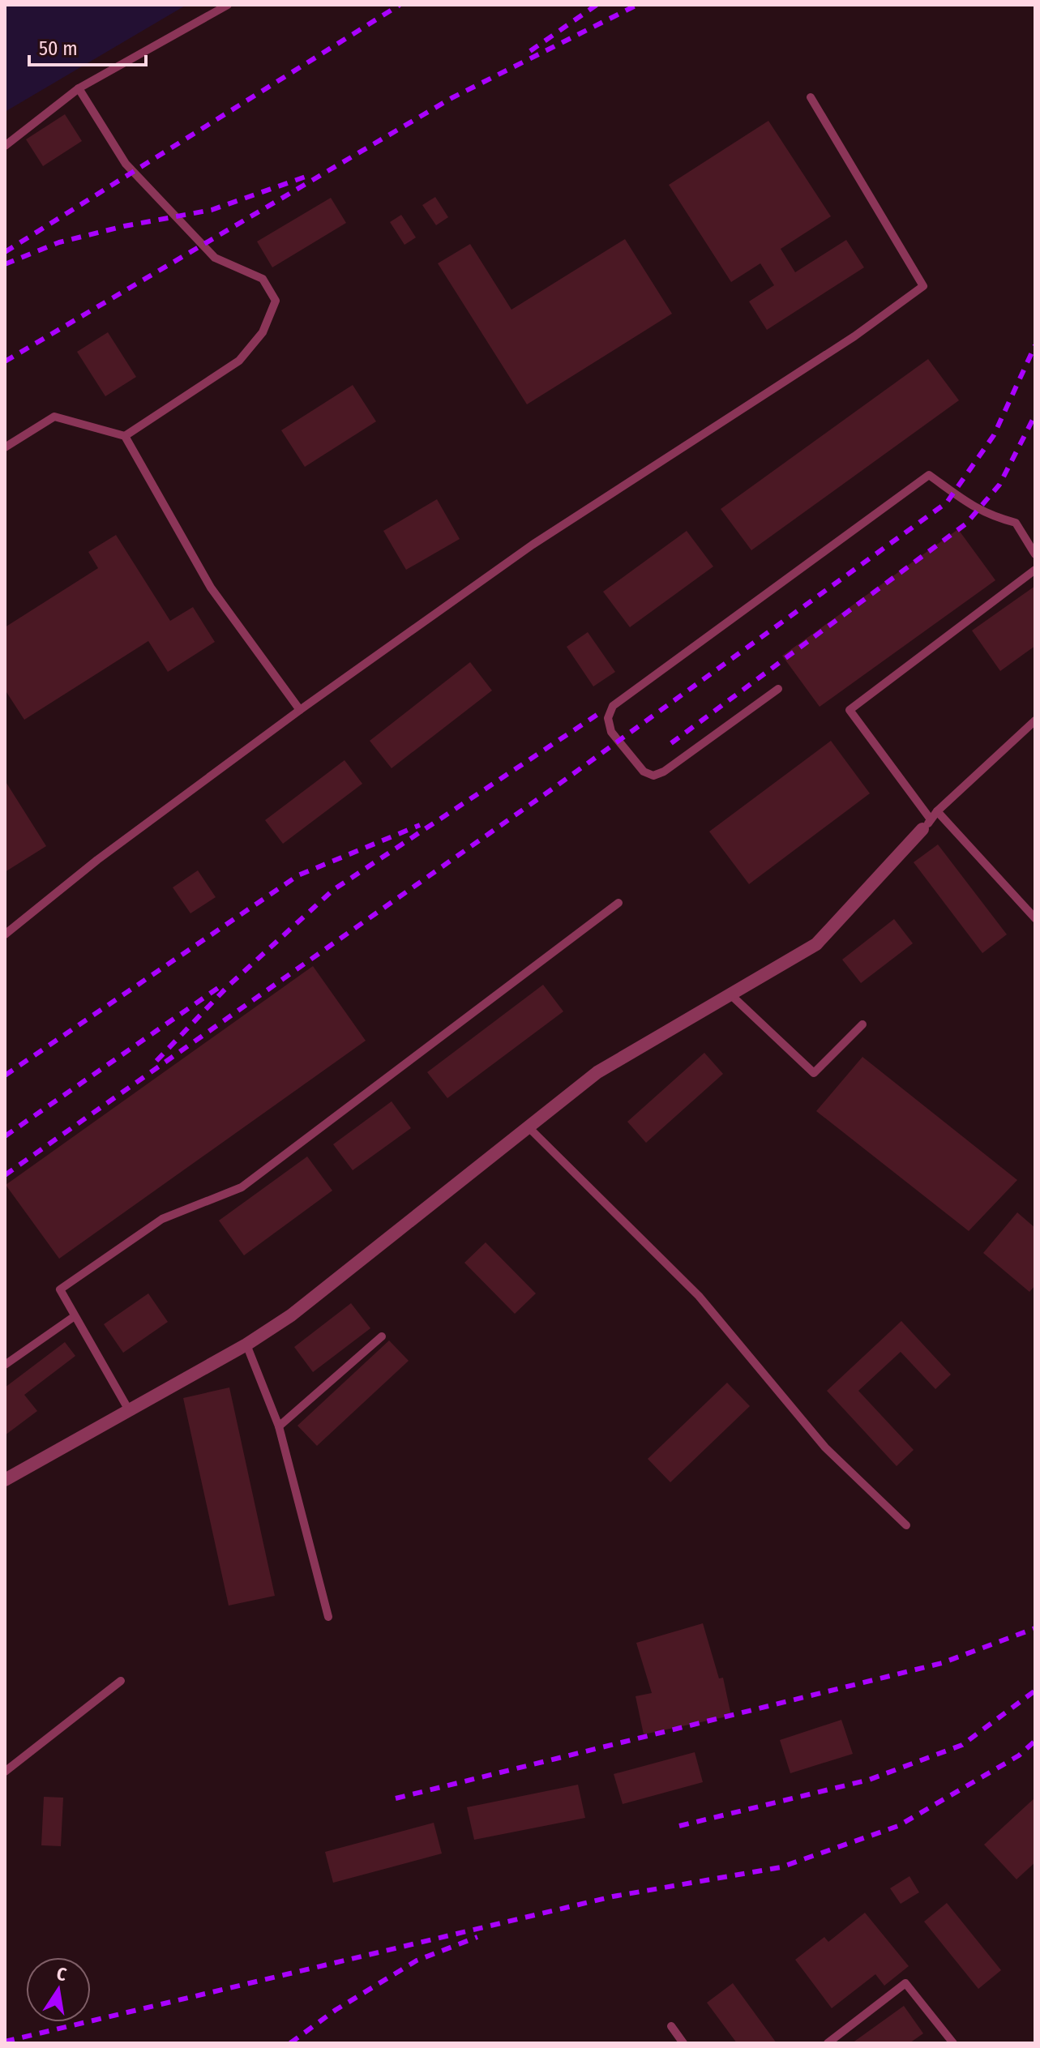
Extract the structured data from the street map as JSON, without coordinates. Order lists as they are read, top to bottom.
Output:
{
  "scale_bar": "50 m",
  "north": "top"
}
